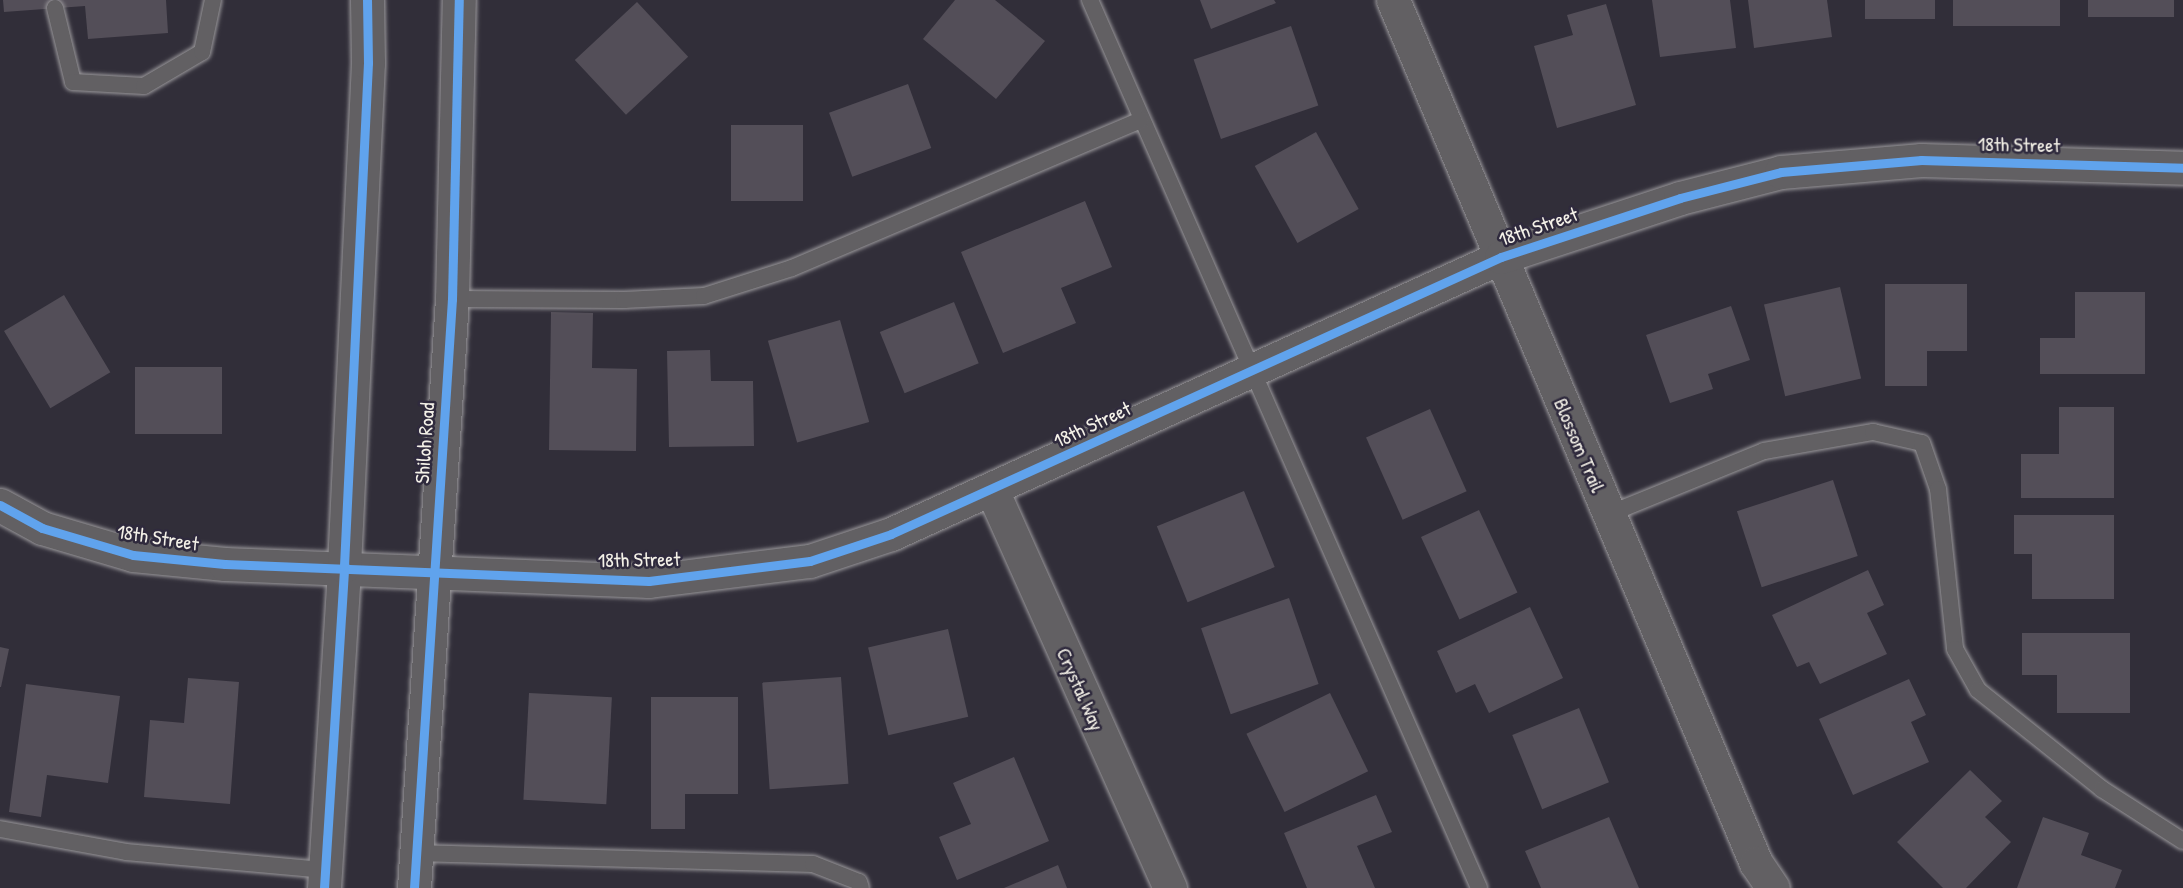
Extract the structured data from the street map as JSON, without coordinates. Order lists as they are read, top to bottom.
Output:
{
  "streets": {
    "street": [
      "18th Street",
      "Shiloh Road",
      "Blossom Trail",
      "Crystal Way"
    ]
  },
  "crossings": [
    ["18th Street", "Shiloh Road"],
    ["18th Street", "Blossom Trail"],
    ["18th Street", "Crystal Way"]
  ]
}
